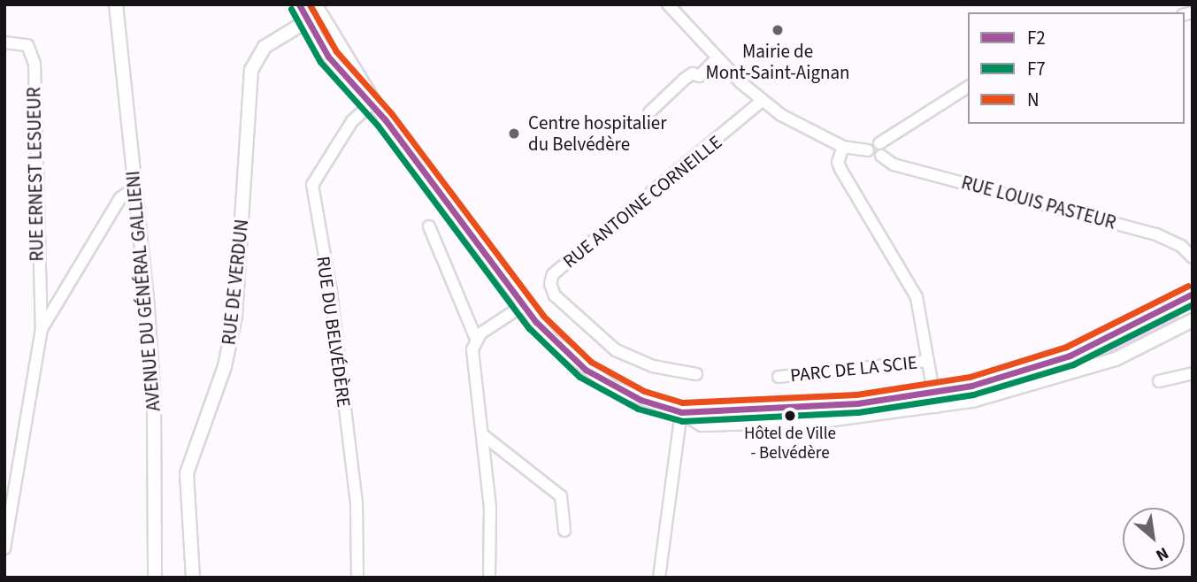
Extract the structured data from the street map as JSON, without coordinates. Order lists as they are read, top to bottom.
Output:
{
  "streets": {
    "street": [
      "RUE ERNEST LESUEUR",
      "RUE ANTOINE CORNEILLE",
      "RUE LOUIS PASTEUR",
      "RUE DE VERDUN",
      "AVENUE DU GÉNÉRAL GALLIENI",
      "RUE DU BELVÉDÈRE",
      "PARC DE LA SCIE"
    ]
  },
  "places": ["Mairie de Mont-Saint-Aignan", "Centre hospitalier du Belvédère", "Hôtel de Ville - Belvédère"],
  "lines": ["transit line F2", "transit line N", "transit line F7"],
  "legend": ["F2", "F7", "N"],
  "north": "bottom right"
}
